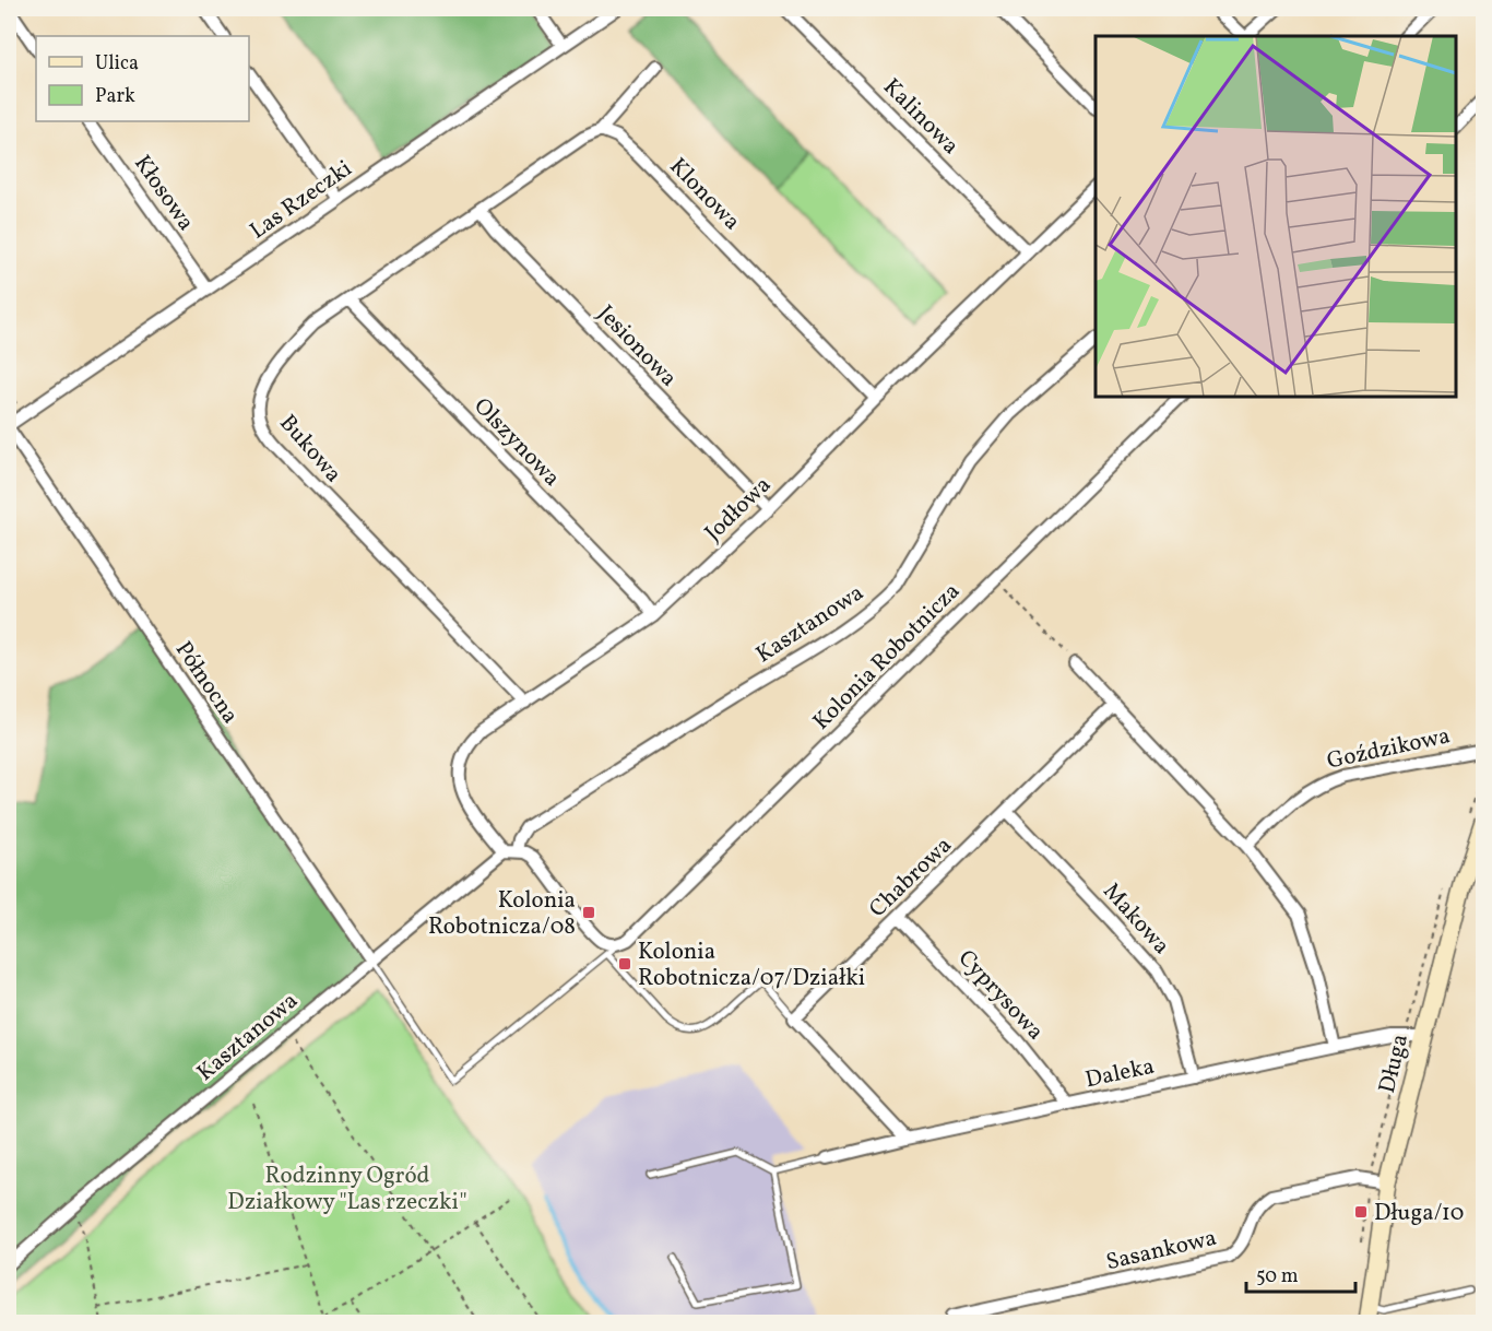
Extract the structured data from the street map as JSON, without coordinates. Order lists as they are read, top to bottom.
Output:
{
  "streets": {
    "street": [
      "Kalinowa",
      "Kłosowa",
      "Klonowa",
      "Las Rzeczki",
      "Jesionowa",
      "Olszynowa",
      "Bukowa",
      "Jodłowa",
      "Kasztanowa",
      "Kolonia Robotnicza",
      "Północna",
      "Goździkowa",
      "Chabrowa",
      "Makowa",
      "Cyprysowa",
      "Długa",
      "Daleka",
      "Sasankowa"
    ]
  },
  "crossings": [
    ["Kalinowa", "Jodłowa"],
    ["Kłosowa", "Las Rzeczki"],
    ["Klonowa", "Jodłowa"],
    ["Las Rzeczki", "Północna"],
    ["Jesionowa", "Bukowa"],
    ["Jesionowa", "Jodłowa"],
    ["Olszynowa", "Bukowa"],
    ["Olszynowa", "Jodłowa"],
    ["Bukowa", "Jodłowa"],
    ["Jodłowa", "Kasztanowa"],
    ["Kasztanowa", "Północna"],
    ["Chabrowa", "Makowa"],
    ["Chabrowa", "Cyprysowa"],
    ["Makowa", "Daleka"],
    ["Cyprysowa", "Daleka"],
    ["Długa", "Daleka"],
    ["Długa", "Sasankowa"]
  ],
  "parks": ["Rodzinny Ogród Działkowy \"Las rzeczki\""],
  "places": {
    "transit": ["Kolonia Robotnicza/08", "Kolonia Robotnicza/07/Działki", "Długa/10"]
  },
  "legend": ["Ulica", "Park"],
  "scale_bar": "50 m"
}
